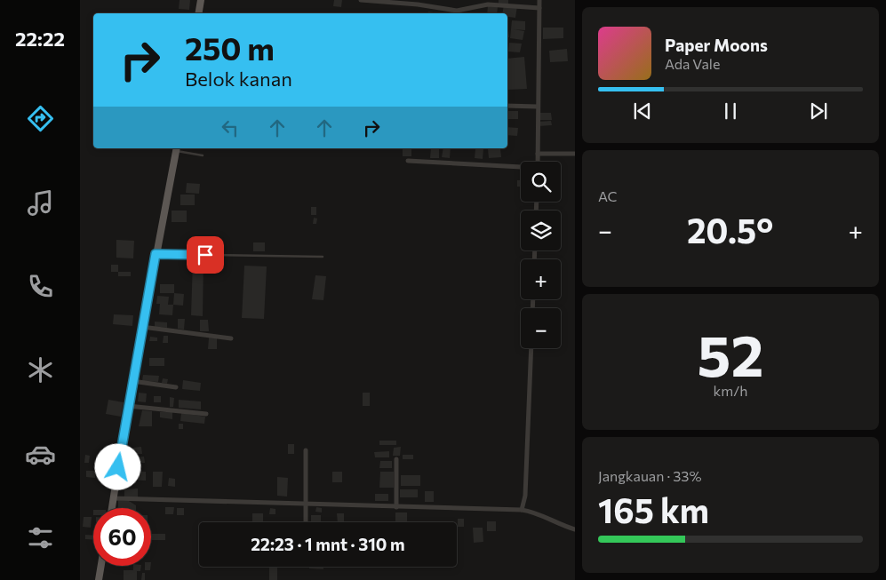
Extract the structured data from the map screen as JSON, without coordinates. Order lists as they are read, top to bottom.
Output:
{
  "page": {
    "tabs": "22:22",
    "turn": ["250 m", "Belok kanan"],
    "song": ["Paper Moons", "Ada Vale"],
    "tile": [
      "AC",
      ["52", "km/h"],
      ["Jangkauan · 33%", "165 km"]
    ],
    "map_buttons": ["+", "−"],
    "heat": ["−", "20.5°", "+"],
    "limit": "60",
    "trip": "22:23 · 1 mnt · 310 m"
  }
}
